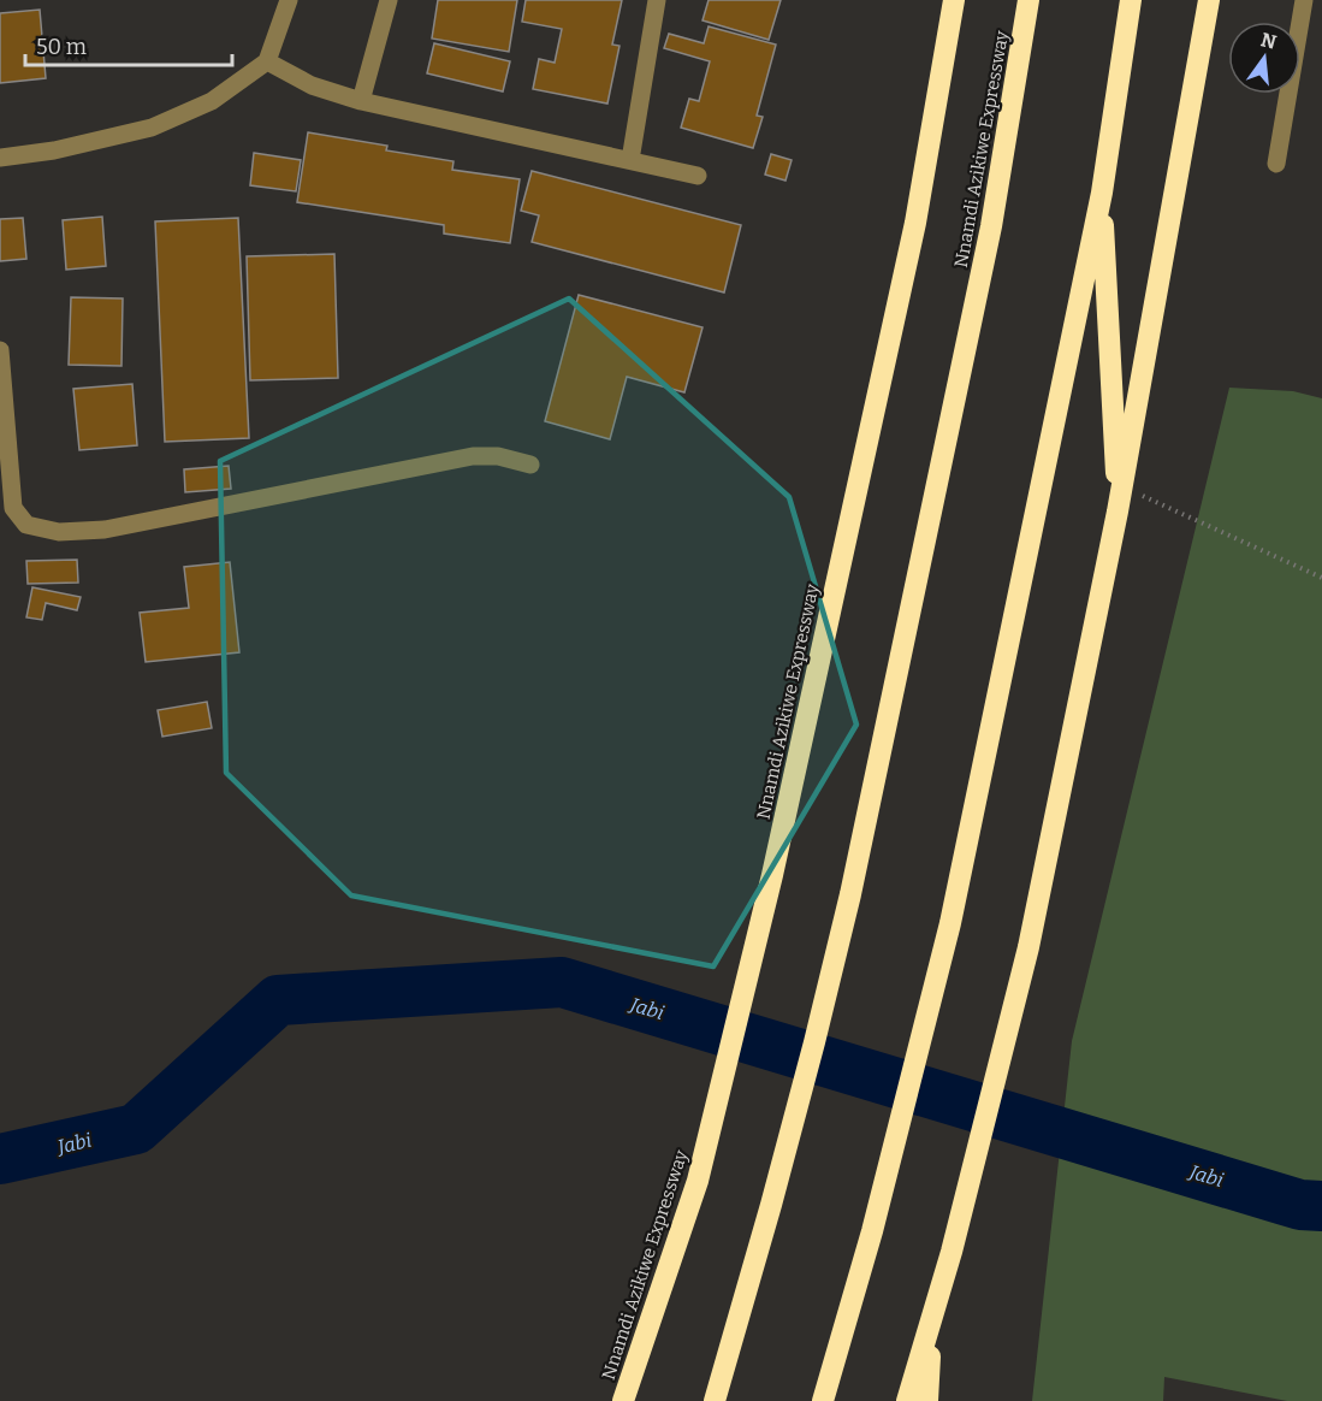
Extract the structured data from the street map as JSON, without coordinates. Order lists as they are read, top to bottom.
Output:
{
  "streets": {
    "highway": ["Nnamdi Azikiwe Expressway"]
  },
  "water": ["Jabi"],
  "scale_bar": "50 m",
  "north": "top"
}
